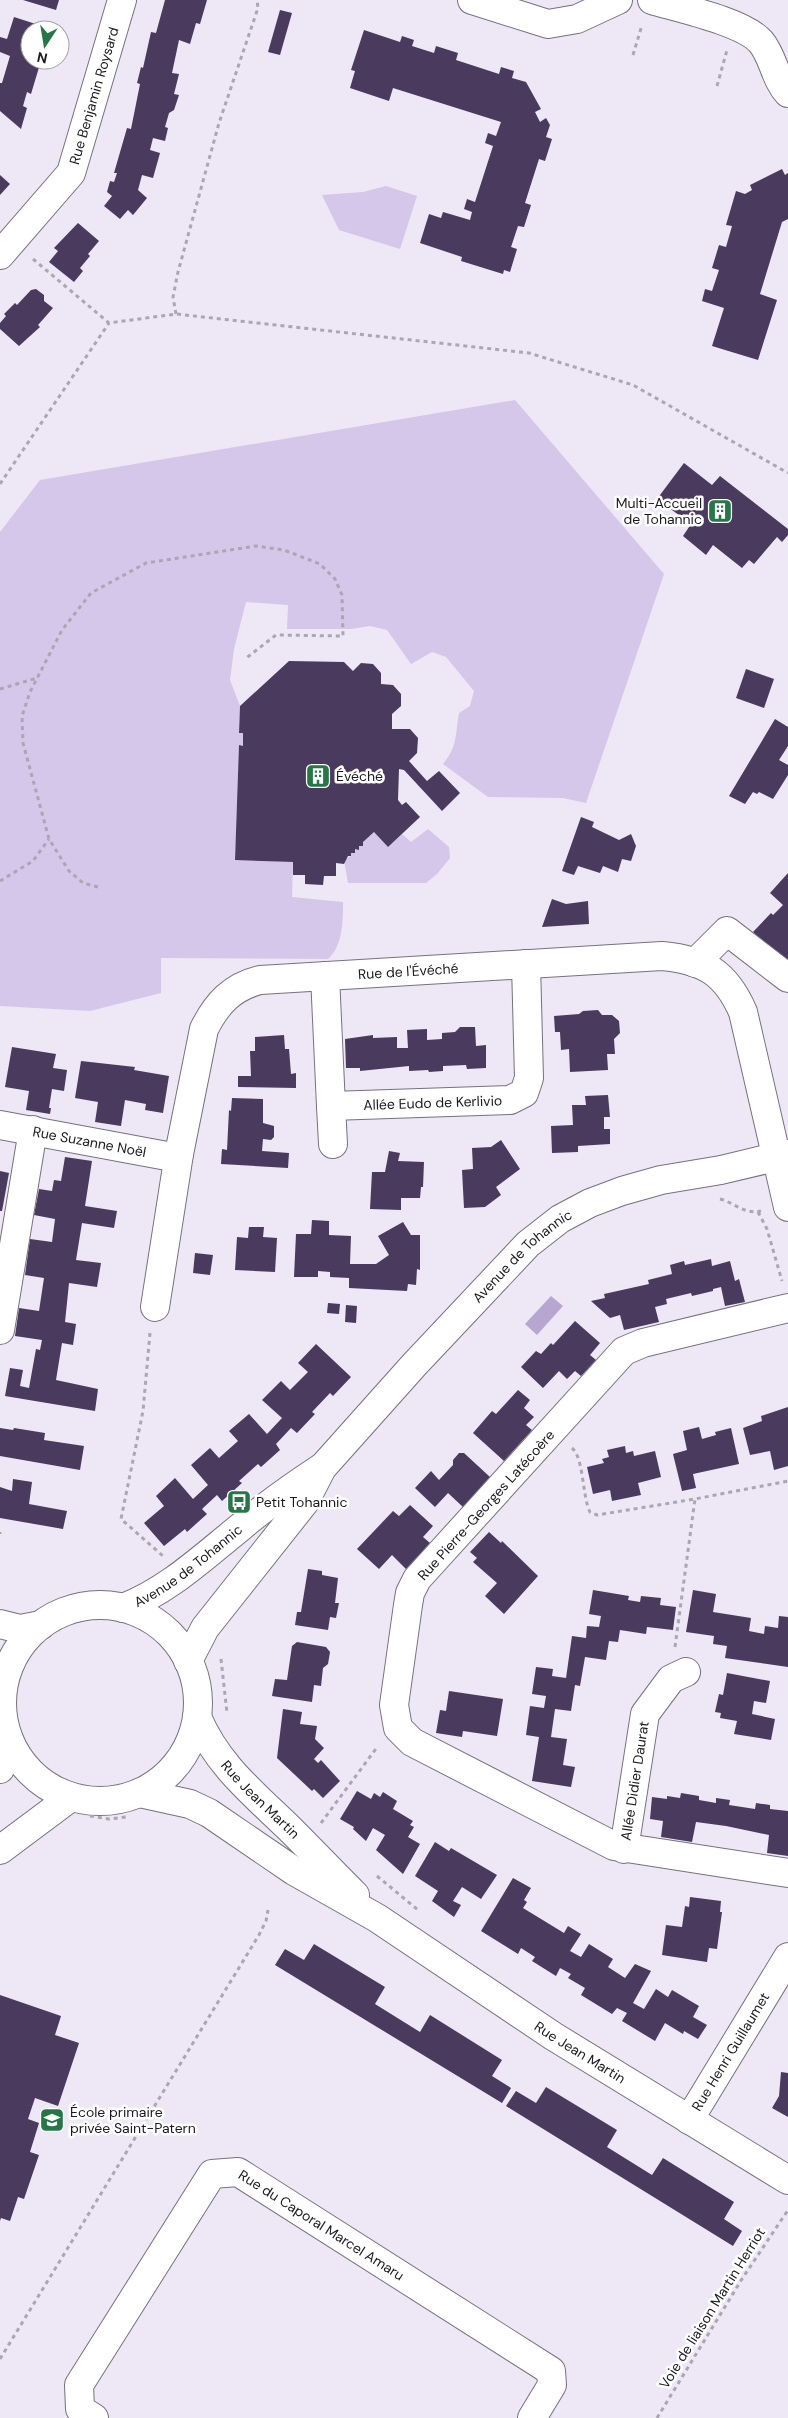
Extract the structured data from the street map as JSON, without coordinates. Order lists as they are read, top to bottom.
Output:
{
  "streets": {
    "street": [
      "Rue Benjamin Roysard",
      "Rue de l'Évéché",
      "Allée Eudo de Kerlivio",
      "Rue Suzanne Noël",
      "Avenue de Tohannic",
      "Rue Pierre-Georges Latécoère",
      "Allée Didier Daurat",
      "Rue Jean Martin",
      "Rue Henri Guillaumet",
      "Rue du Caporal Marcel Amaru"
    ],
    "path": ["Voie de liaison Martin Herriot"]
  },
  "crossings": [
    ["Rue de l'Évéché", "Allée Eudo de Kerlivio"],
    ["Rue de l'Évéché", "Rue Suzanne Noël"],
    ["Rue de l'Évéché", "Avenue de Tohannic"],
    ["Rue Jean Martin", "Rue Henri Guillaumet"]
  ],
  "places": {
    "building": ["Multi-Accueil de Tohannic", "Évéché"],
    "bus stop": ["Petit Tohannic"],
    "school or university": ["École primaire privée Saint-Patern"]
  },
  "north": "bottom"
}
